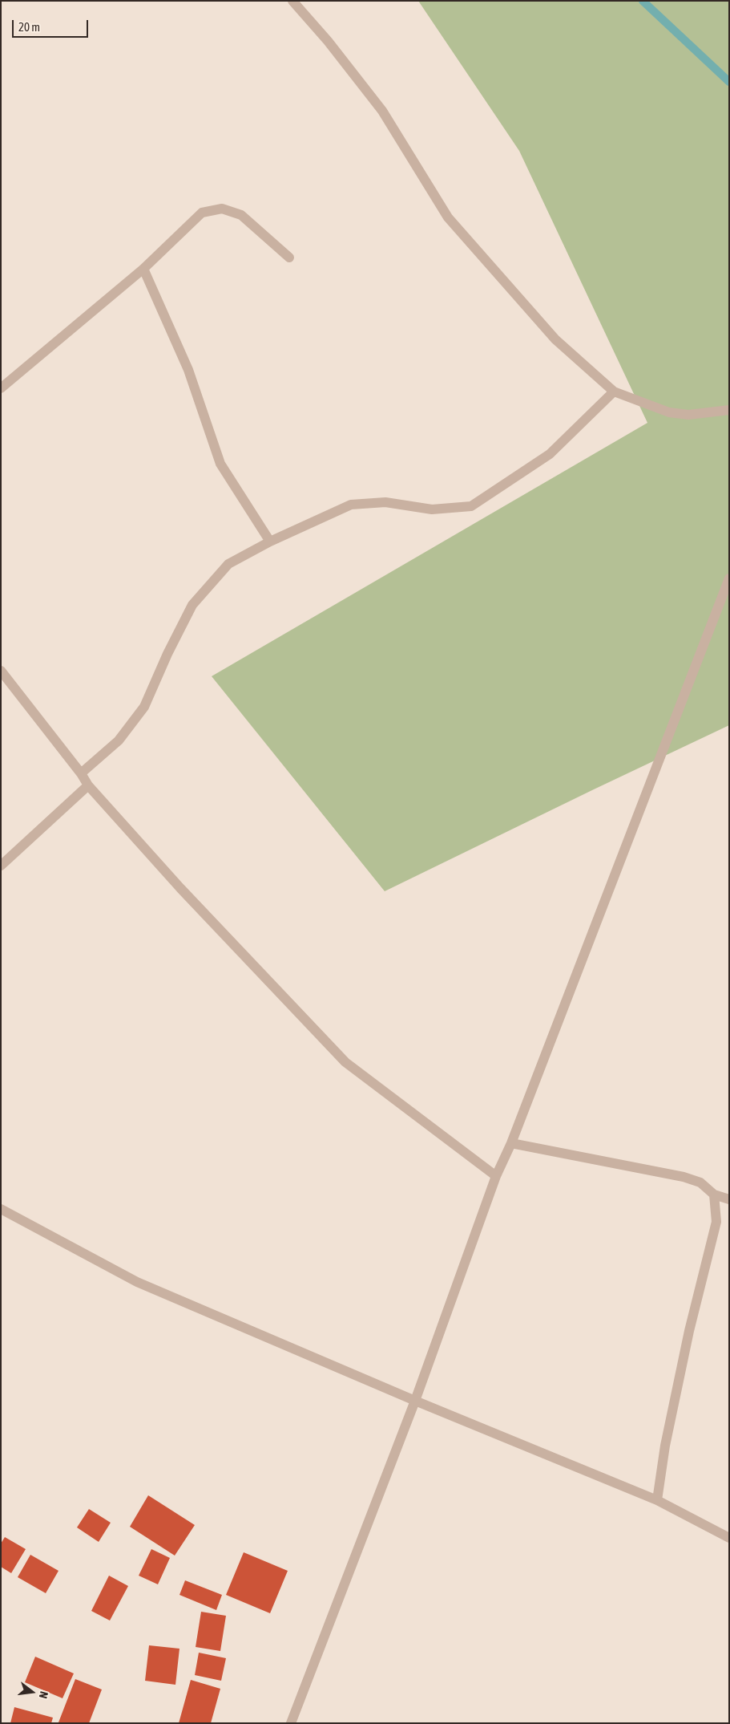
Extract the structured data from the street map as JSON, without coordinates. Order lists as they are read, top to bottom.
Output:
{
  "scale_bar": "20 m",
  "north": "right"
}
